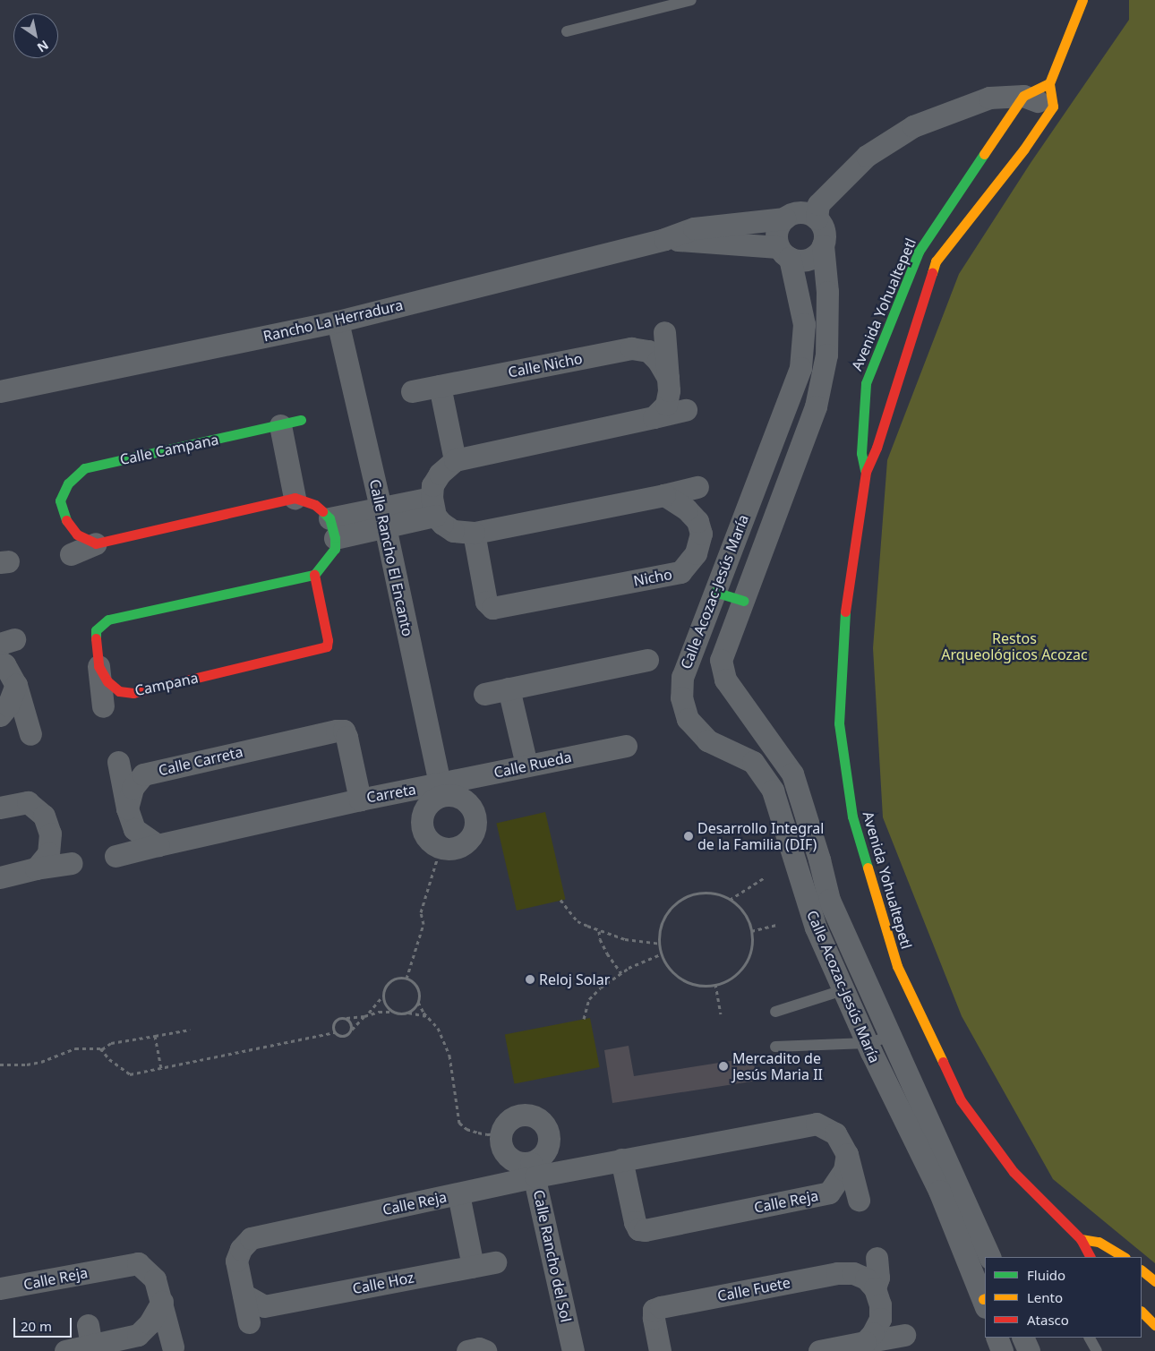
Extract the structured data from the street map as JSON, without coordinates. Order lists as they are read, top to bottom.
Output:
{
  "streets": {
    "main road": ["Avenida Yohualtepetl", "Calle Campana", "Campana"],
    "street": [
      "Rancho La Herradura",
      "Calle Nicho",
      "Calle Rancho El Encanto",
      "Nicho",
      "Calle Acozac-Jesús María",
      "Calle Carreta",
      "Calle Rueda",
      "Carreta",
      "Calle Reja",
      "Calle Rancho del Sol",
      "Calle Hoz",
      "Calle Fuete"
    ]
  },
  "crossings": [
    ["Rancho La Herradura", "Calle Rancho El Encanto"],
    ["Rancho La Herradura", "Calle Acozac-Jesús María"],
    ["Calle Rancho El Encanto", "Calle Rueda"],
    ["Calle Rancho El Encanto", "Carreta"],
    ["Calle Carreta", "Carreta"],
    ["Calle Rueda", "Carreta"],
    ["Calle Reja", "Calle Rancho del Sol"],
    ["Calle Reja", "Calle Hoz"]
  ],
  "parks": ["Restos Arqueológicos Acozac"],
  "places": ["Desarrollo Integral de la Familia (DIF)", "Reloj Solar", "Mercadito de Jesús Maria II"],
  "legend": ["Fluido", "Lento", "Atasco"],
  "scale_bar": "20 m",
  "north": "bottom right"
}
